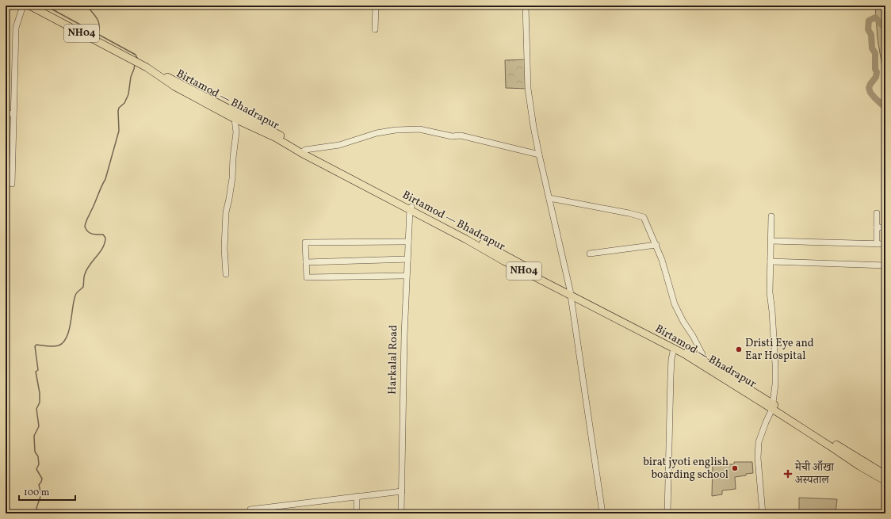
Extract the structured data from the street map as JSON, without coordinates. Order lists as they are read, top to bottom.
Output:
{
  "streets": {
    "main road": ["NH04", "Birtamod — Bhadrapur"],
    "street": ["Harkalal Road"]
  },
  "crossings": [
    ["Birtamod — Bhadrapur", "Harkalal Road"]
  ],
  "places": {
    "other": ["Dristi Eye and Ear Hospital", "birat jyoti english boarding school"],
    "health": ["मेची आँखा अस्पताल"]
  },
  "scale_bar": "100 m"
}
